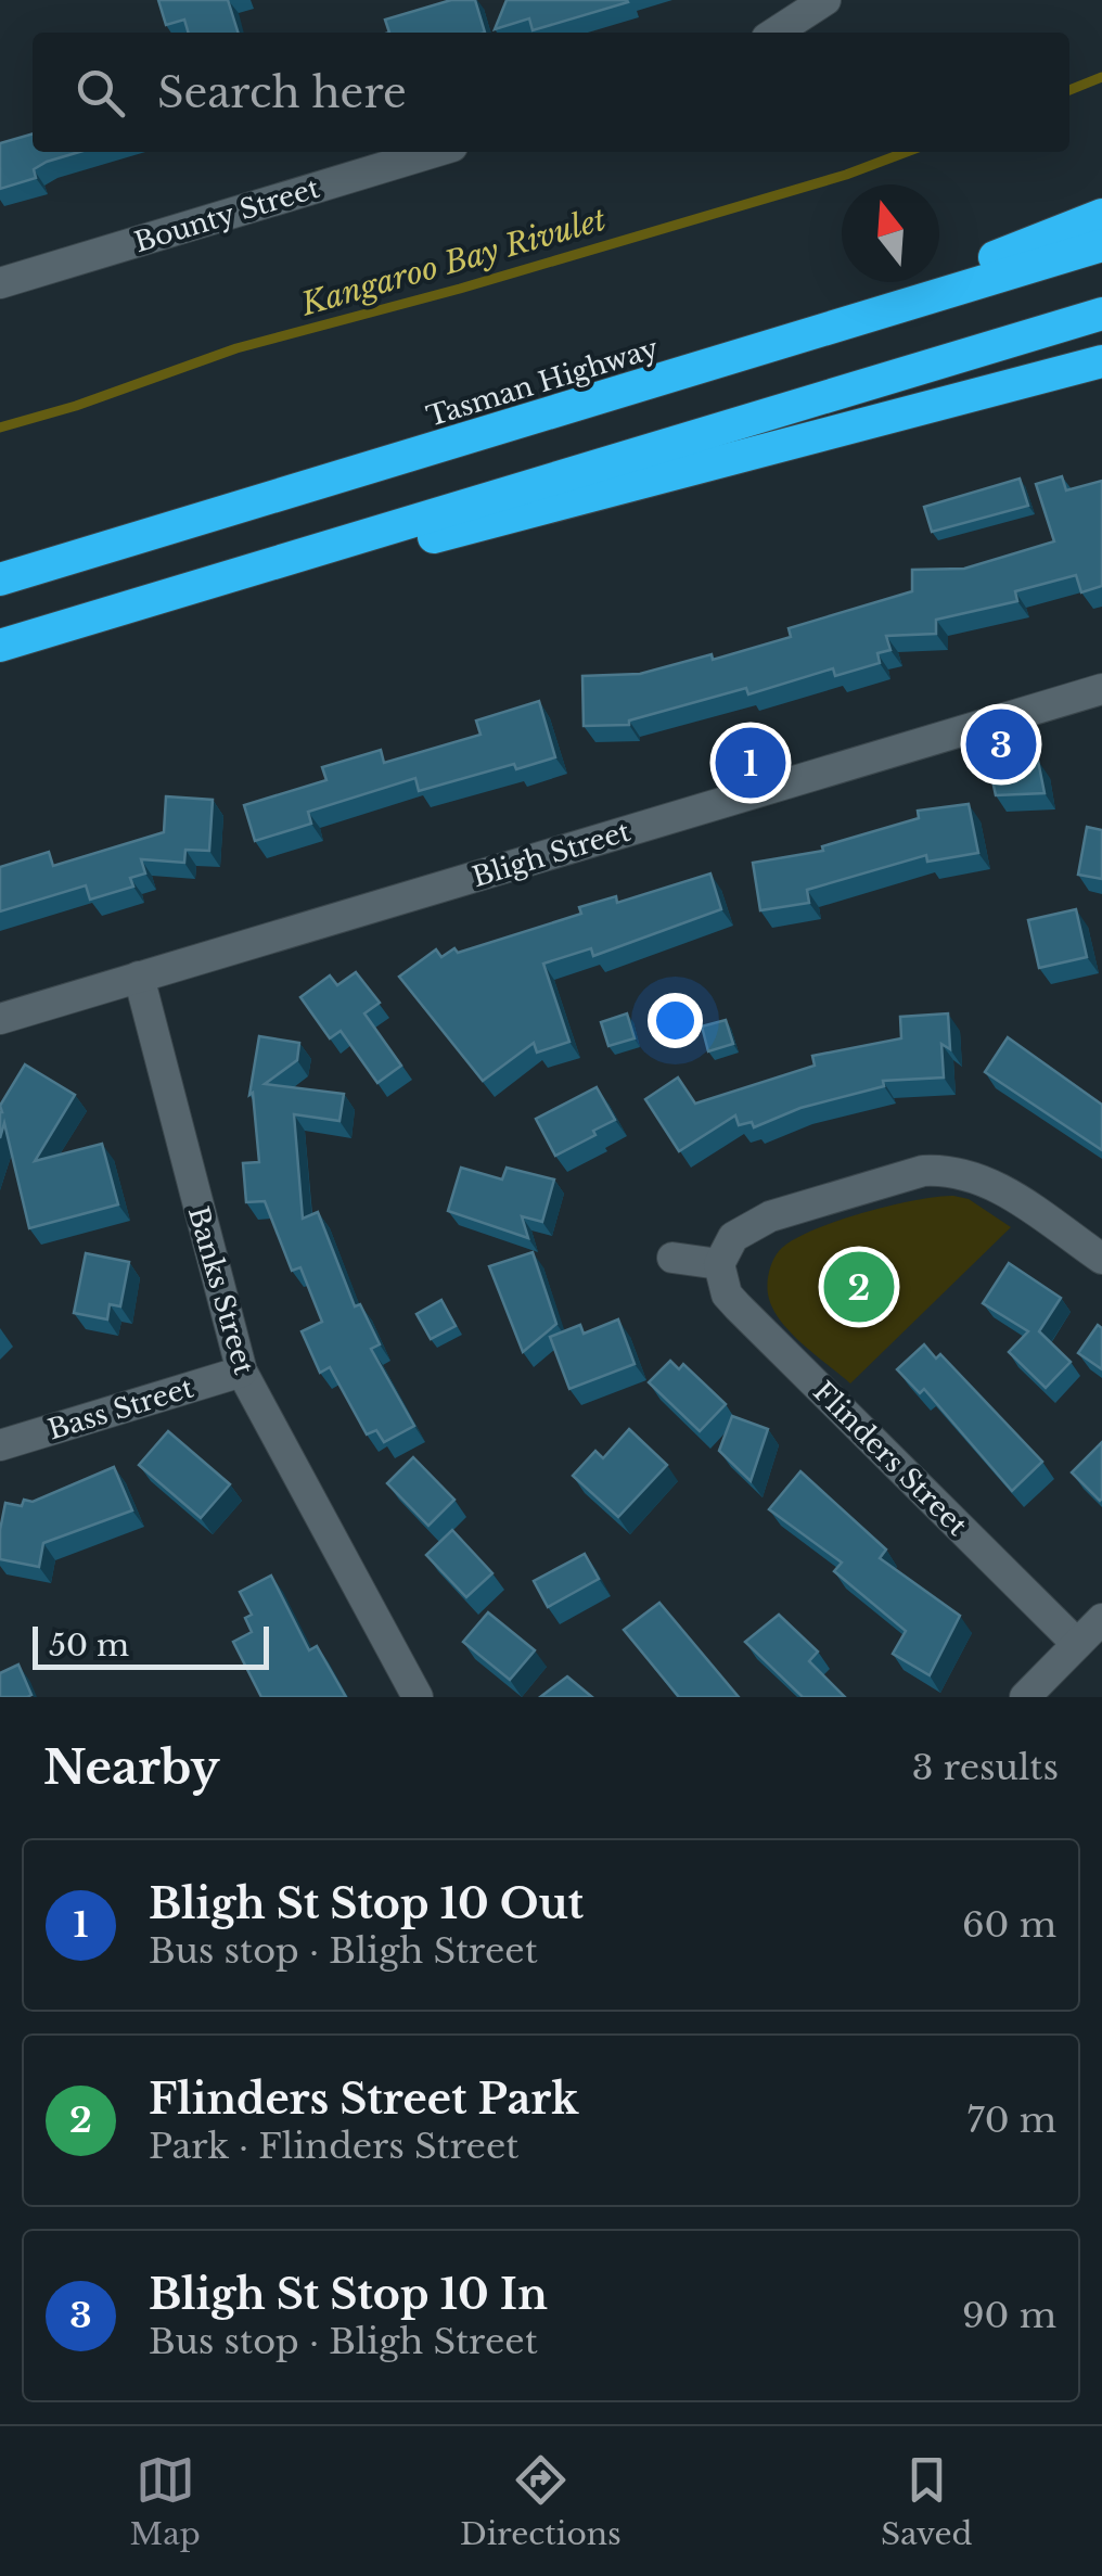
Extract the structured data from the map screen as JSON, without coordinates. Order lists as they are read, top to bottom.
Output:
{
  "streets": {
    "highway": ["Tasman Highway"],
    "street": [
      "Bounty Street",
      "Bligh Street",
      "Banks Street",
      "Bass Street",
      "Flinders Street"
    ]
  },
  "crossings": [
    ["Bligh Street", "Banks Street"],
    ["Banks Street", "Bass Street"]
  ],
  "water": ["Kangaroo Bay Rivulet"],
  "scale_bar": "50 m",
  "north": "top",
  "page": {
    "search": "Search here",
    "pins": ["3", "1", "2"],
    "scale": "50 m",
    "heading": ["Nearby", "3 results"],
    "list": [
      {
        "mark": "1",
        "name": "Bligh St Stop 10 Out",
        "note": "Bus stop · Bligh Street",
        "value": "60 m"
      },
      {
        "mark": "2",
        "name": "Flinders Street Park",
        "note": "Park · Flinders Street",
        "value": "70 m"
      },
      {
        "mark": "3",
        "name": "Bligh St Stop 10 In",
        "note": "Bus stop · Bligh Street",
        "value": "90 m"
      }
    ],
    "nav": ["Map", "Directions", "Saved"]
  }
}
